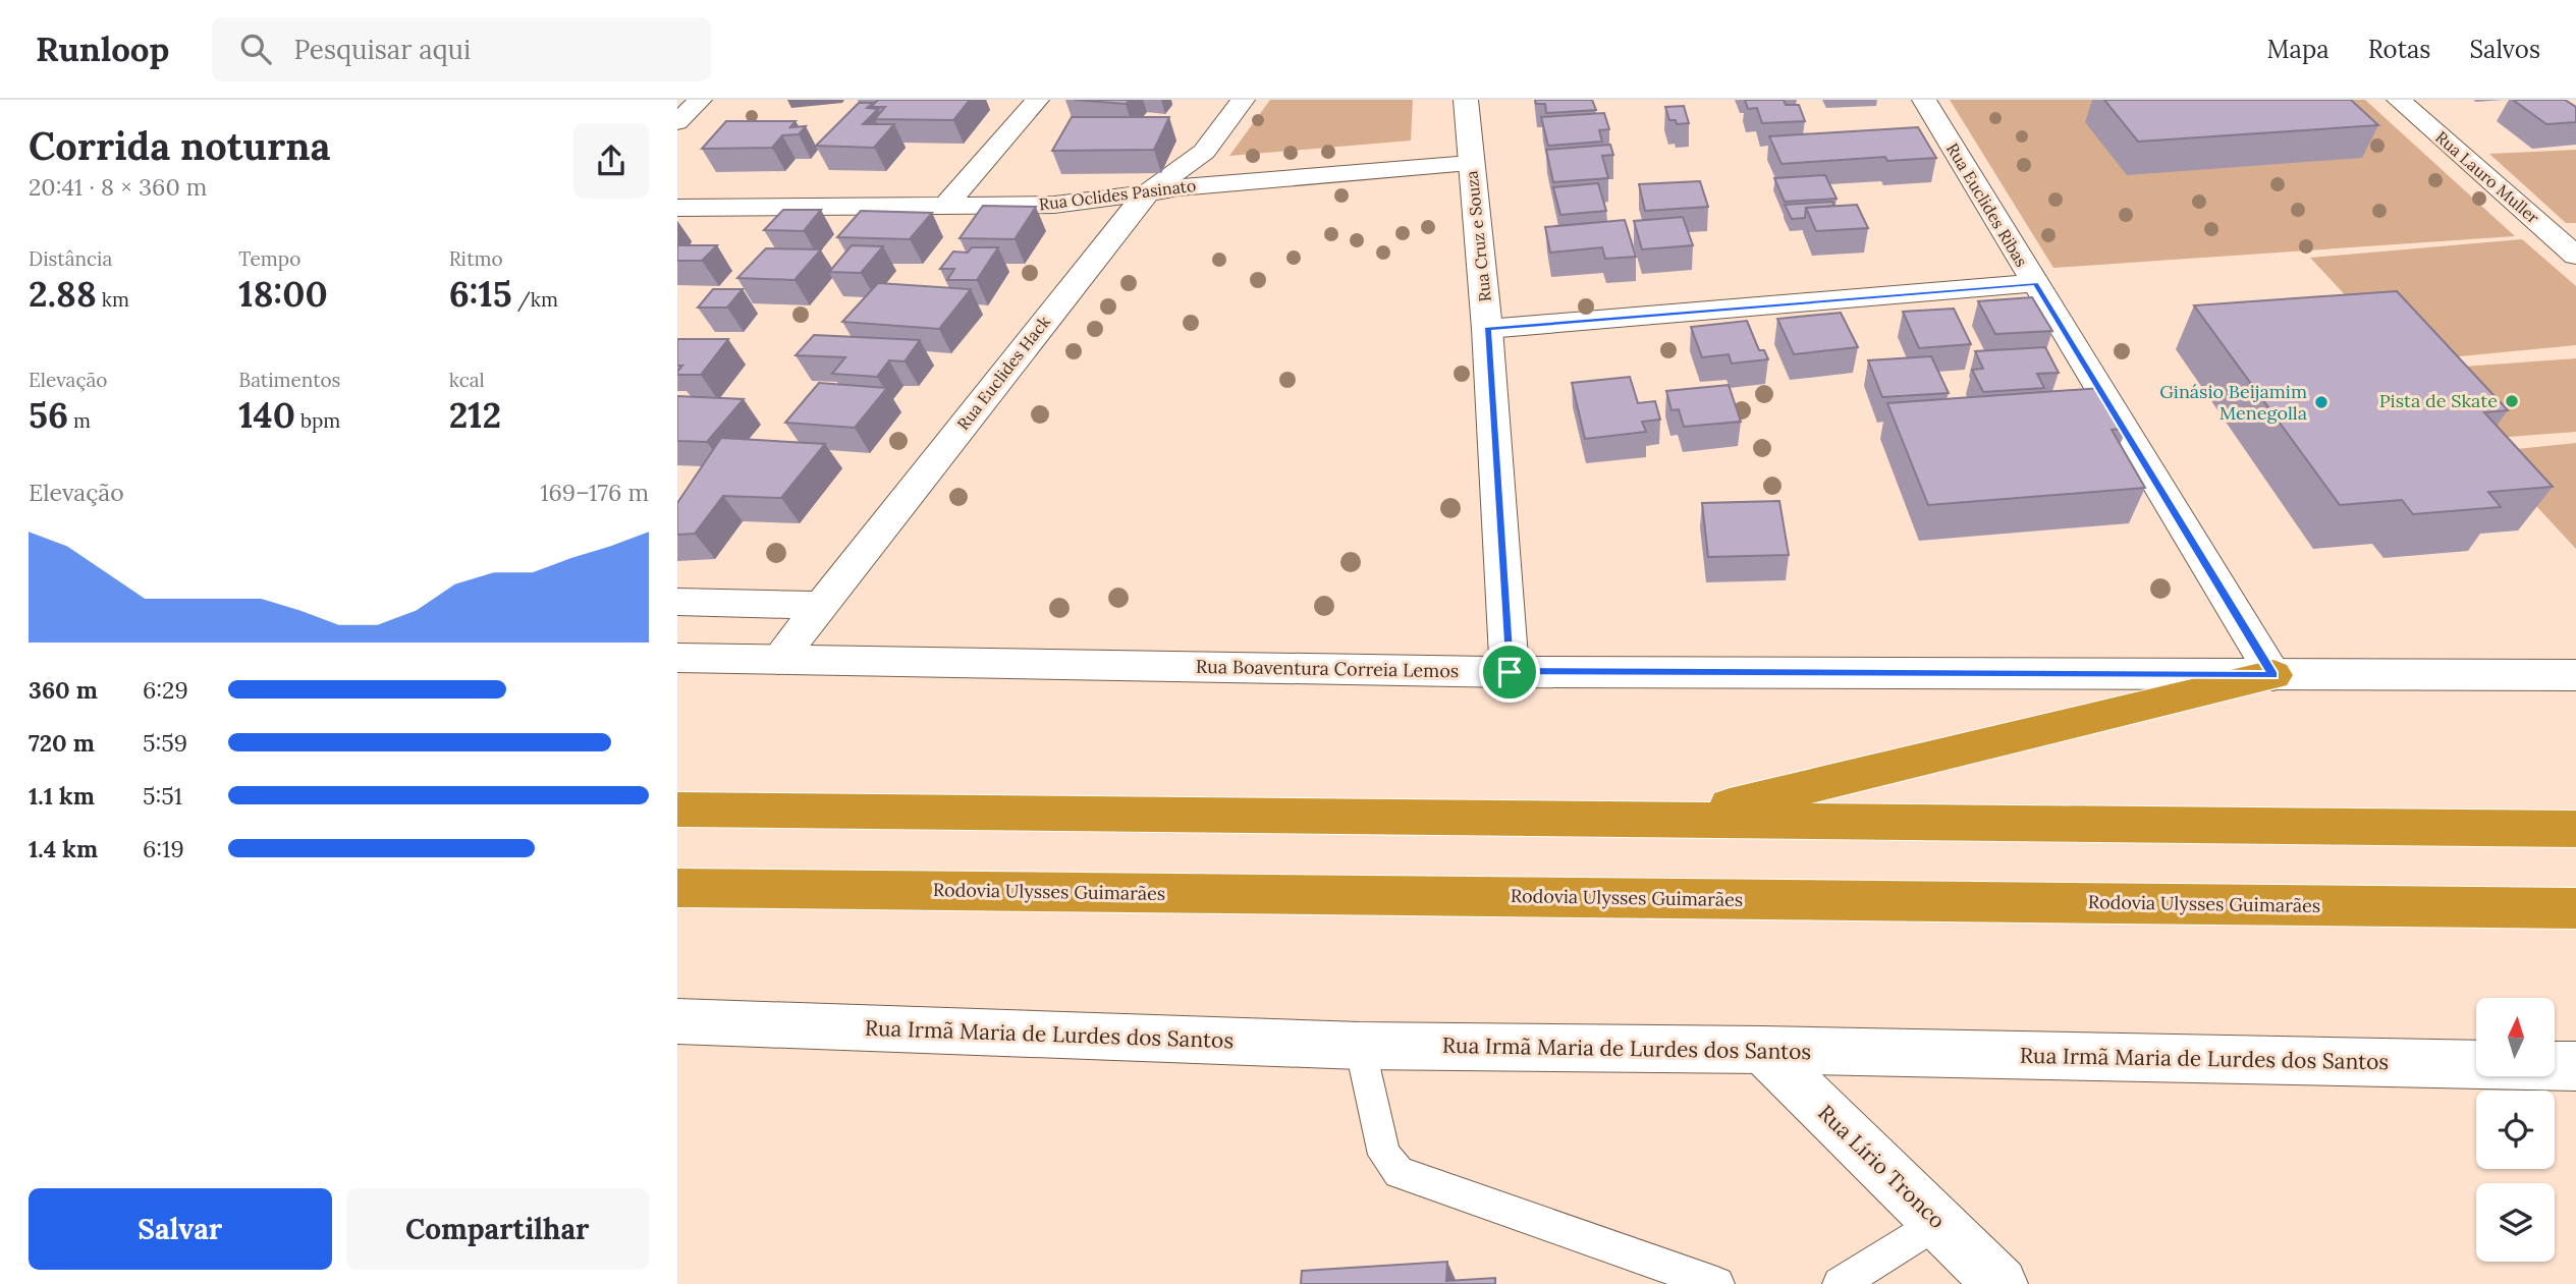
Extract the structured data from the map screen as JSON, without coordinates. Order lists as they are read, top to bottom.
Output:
{
  "streets": {
    "highway": ["Rodovia Ulysses Guimarães"],
    "street": [
      "Rua Lauro Muller",
      "Rua Oclides Pasinato",
      "Rua Euclides Ribas",
      "Rua Cruz e Souza",
      "Rua Euclides Hack",
      "Rua Boaventura Correia Lemos",
      "Rua Irmã Maria de Lurdes dos Santos",
      "Rua Lírio Tronco"
    ]
  },
  "crossings": [
    ["Rua Oclides Pasinato", "Rua Cruz e Souza"],
    ["Rua Oclides Pasinato", "Rua Euclides Hack"],
    ["Rua Euclides Ribas", "Rua Boaventura Correia Lemos"],
    ["Rua Cruz e Souza", "Rua Boaventura Correia Lemos"],
    ["Rua Euclides Hack", "Rua Boaventura Correia Lemos"],
    ["Rua Irmã Maria de Lurdes dos Santos", "Rua Lírio Tronco"]
  ],
  "places": ["Pista de Skate", "Ginásio Beijamim Menegolla"],
  "north": "top",
  "page": {
    "header": "Runloop",
    "search": "Pesquisar aqui",
    "nav": ["Mapa", "Rotas", "Salvos"],
    "heading": ["Corrida noturna", "20:41 · 8 × 360 m"],
    "stats": [
      ["Distância", "2.88 km"],
      ["Tempo", "18:00"],
      ["Ritmo", "6:15 /km"],
      ["Elevação", "56 m"],
      ["Batimentos", "140 bpm"],
      ["kcal", "212"]
    ],
    "chart": ["Elevação", "169–176 m"],
    "list": [
      {
        "name": "360 m",
        "note": "6:29"
      },
      {
        "name": "720 m",
        "note": "5:59"
      },
      {
        "name": "1.1 km",
        "note": "5:51"
      },
      {
        "name": "1.4 km",
        "note": "6:19"
      }
    ],
    "buttons": ["Salvar", "Compartilhar"]
  }
}
